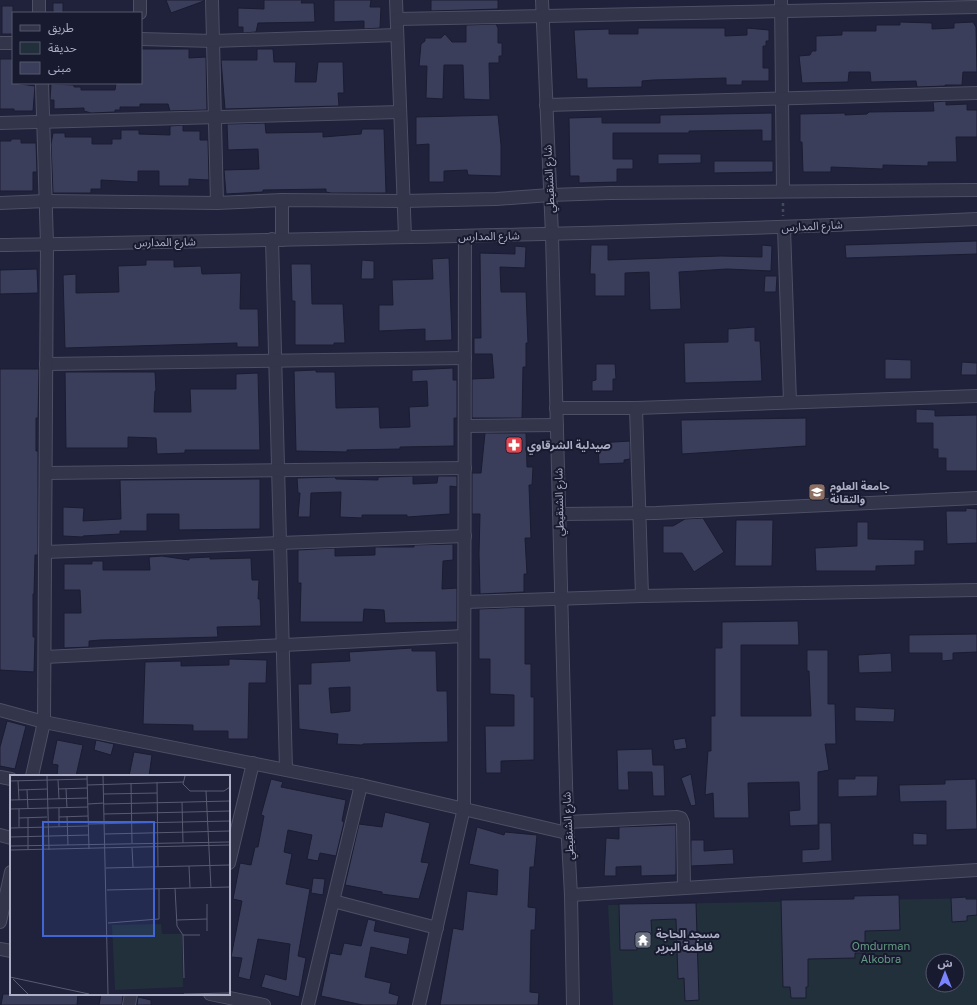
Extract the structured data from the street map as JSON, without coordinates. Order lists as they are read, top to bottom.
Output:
{
  "streets": {
    "street": ["شارع الشنقيطي", "شارع المدارس"]
  },
  "crossings": [
    ["شارع الشنقيطي", "شارع المدارس"]
  ],
  "parks": ["Omdurman Alkobra"],
  "places": {
    "pharmacy": ["صيدلية الشرقاوي"],
    "school or university": ["جامعة العلوم والتقانة"],
    "temple": ["مسجد الحاجة فاطمة البرير"]
  },
  "legend": ["طريق", "حديقة", "مبنى"],
  "north": "top"
}
